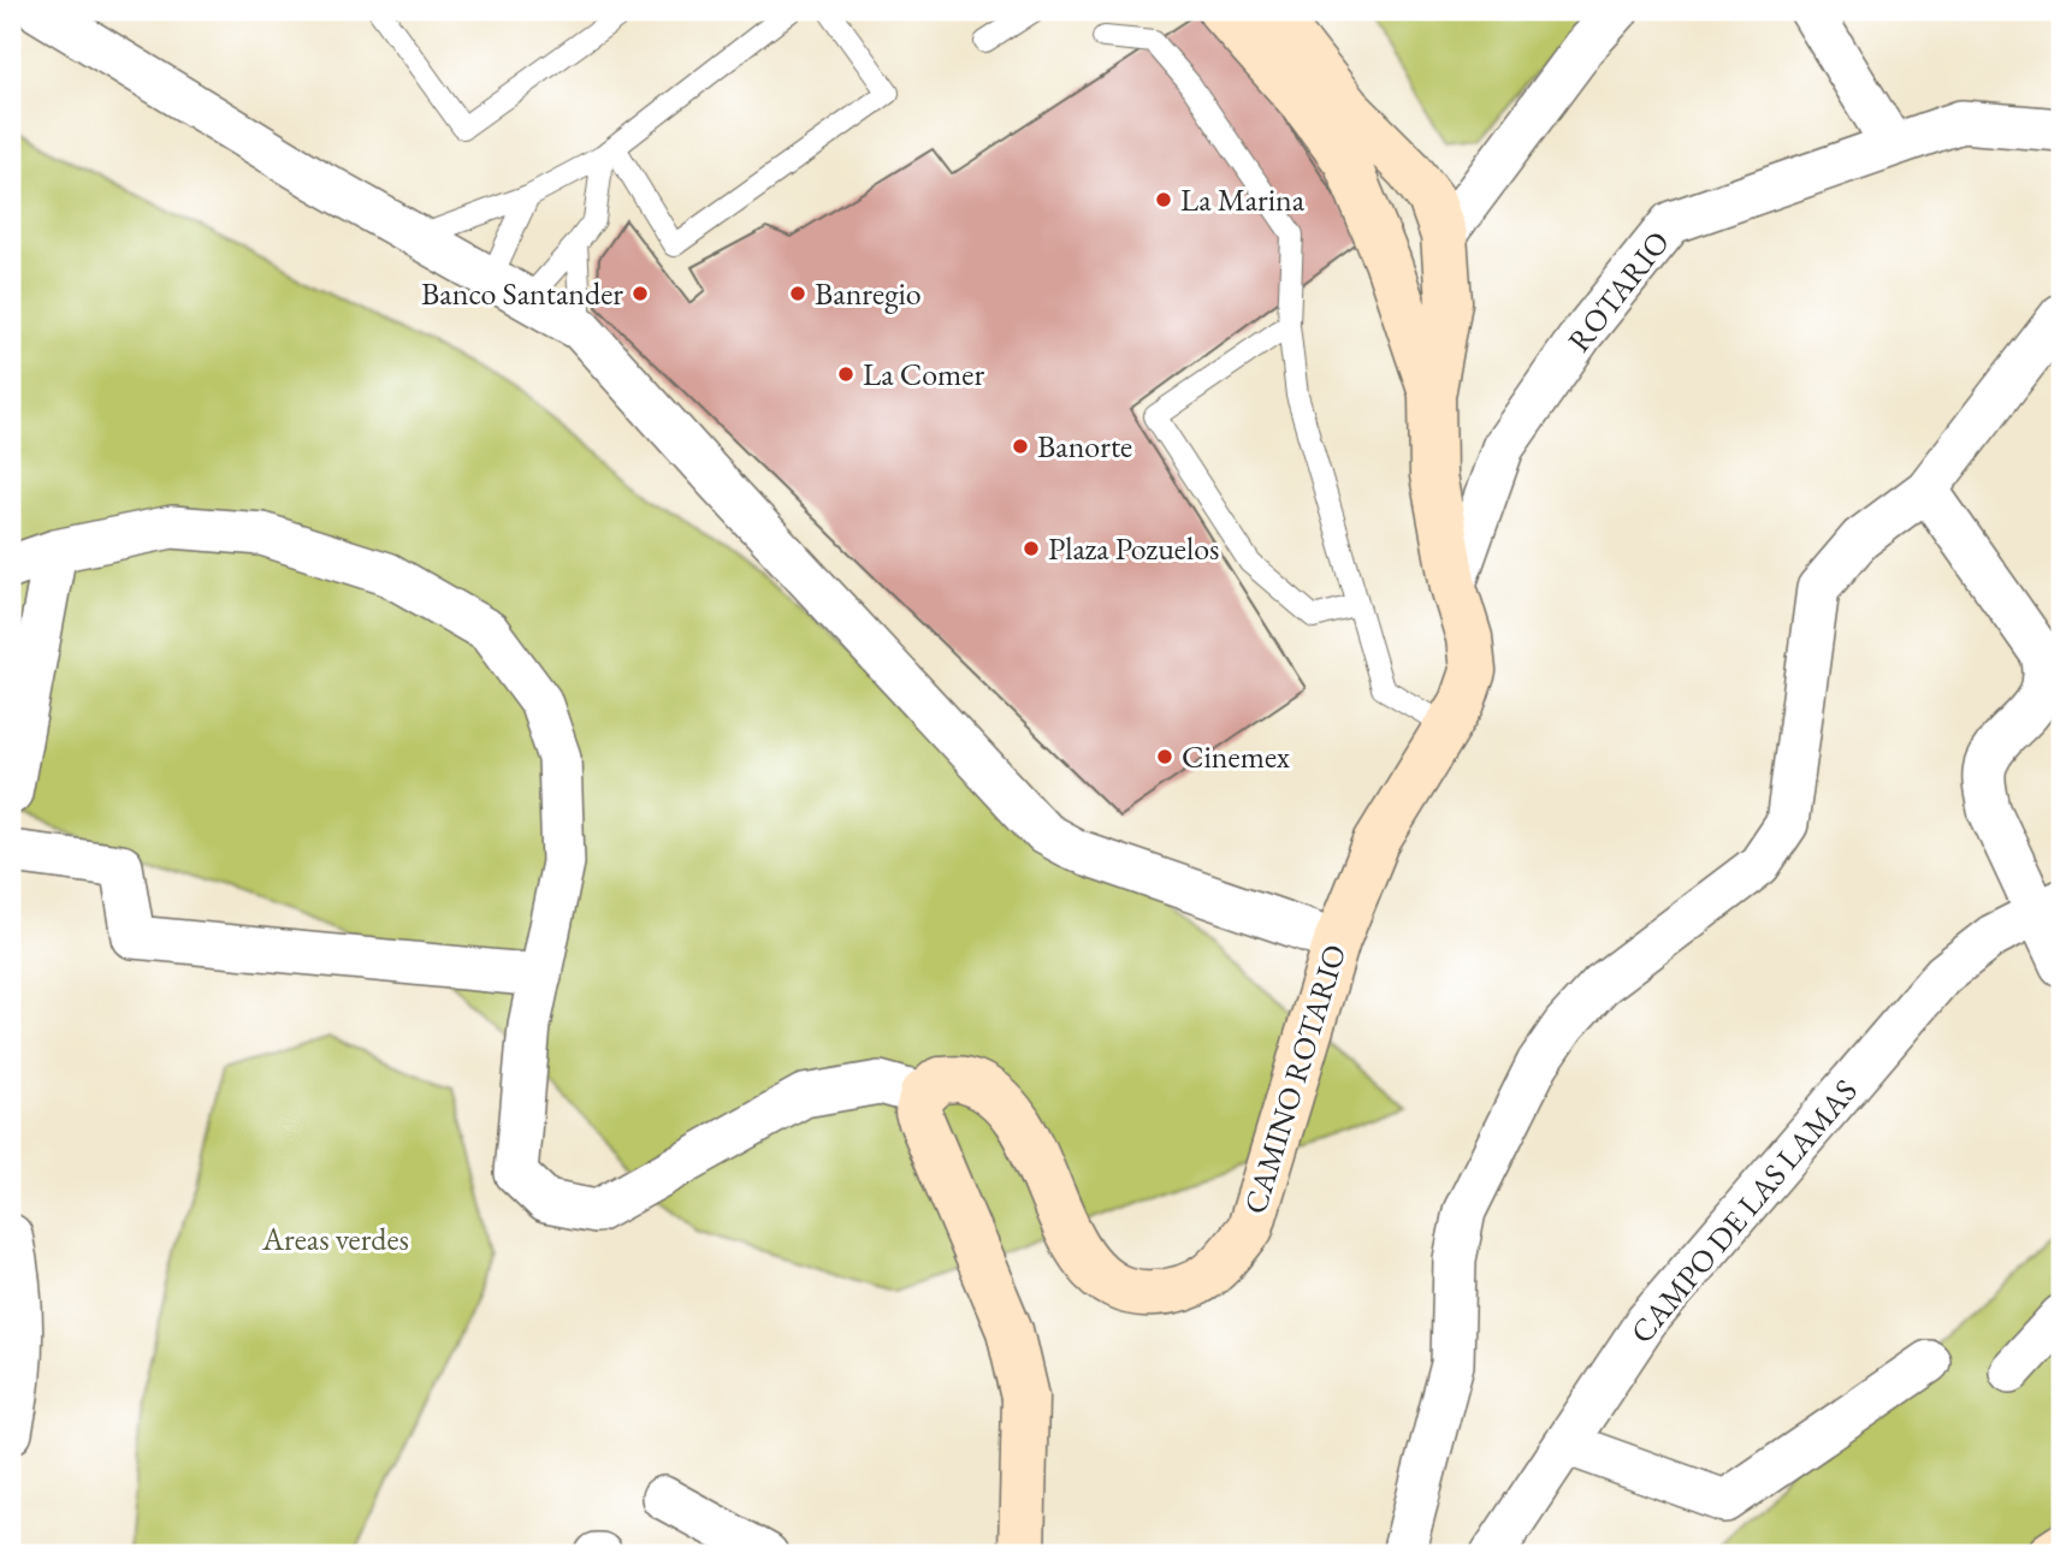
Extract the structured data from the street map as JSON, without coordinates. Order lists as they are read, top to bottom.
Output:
{
  "streets": {
    "street": ["ROTARIO", "CAMINO ROTARIO", "CAMPO DE LAS LAMAS"]
  },
  "crossings": [
    ["ROTARIO", "CAMINO ROTARIO"]
  ],
  "parks": ["Areas verdes"],
  "places": [
    "La Marina",
    "Banco Santander",
    "Banregio",
    "La Comer",
    "Banorte",
    "Plaza Pozuelos",
    "Cinemex"
  ]
}
